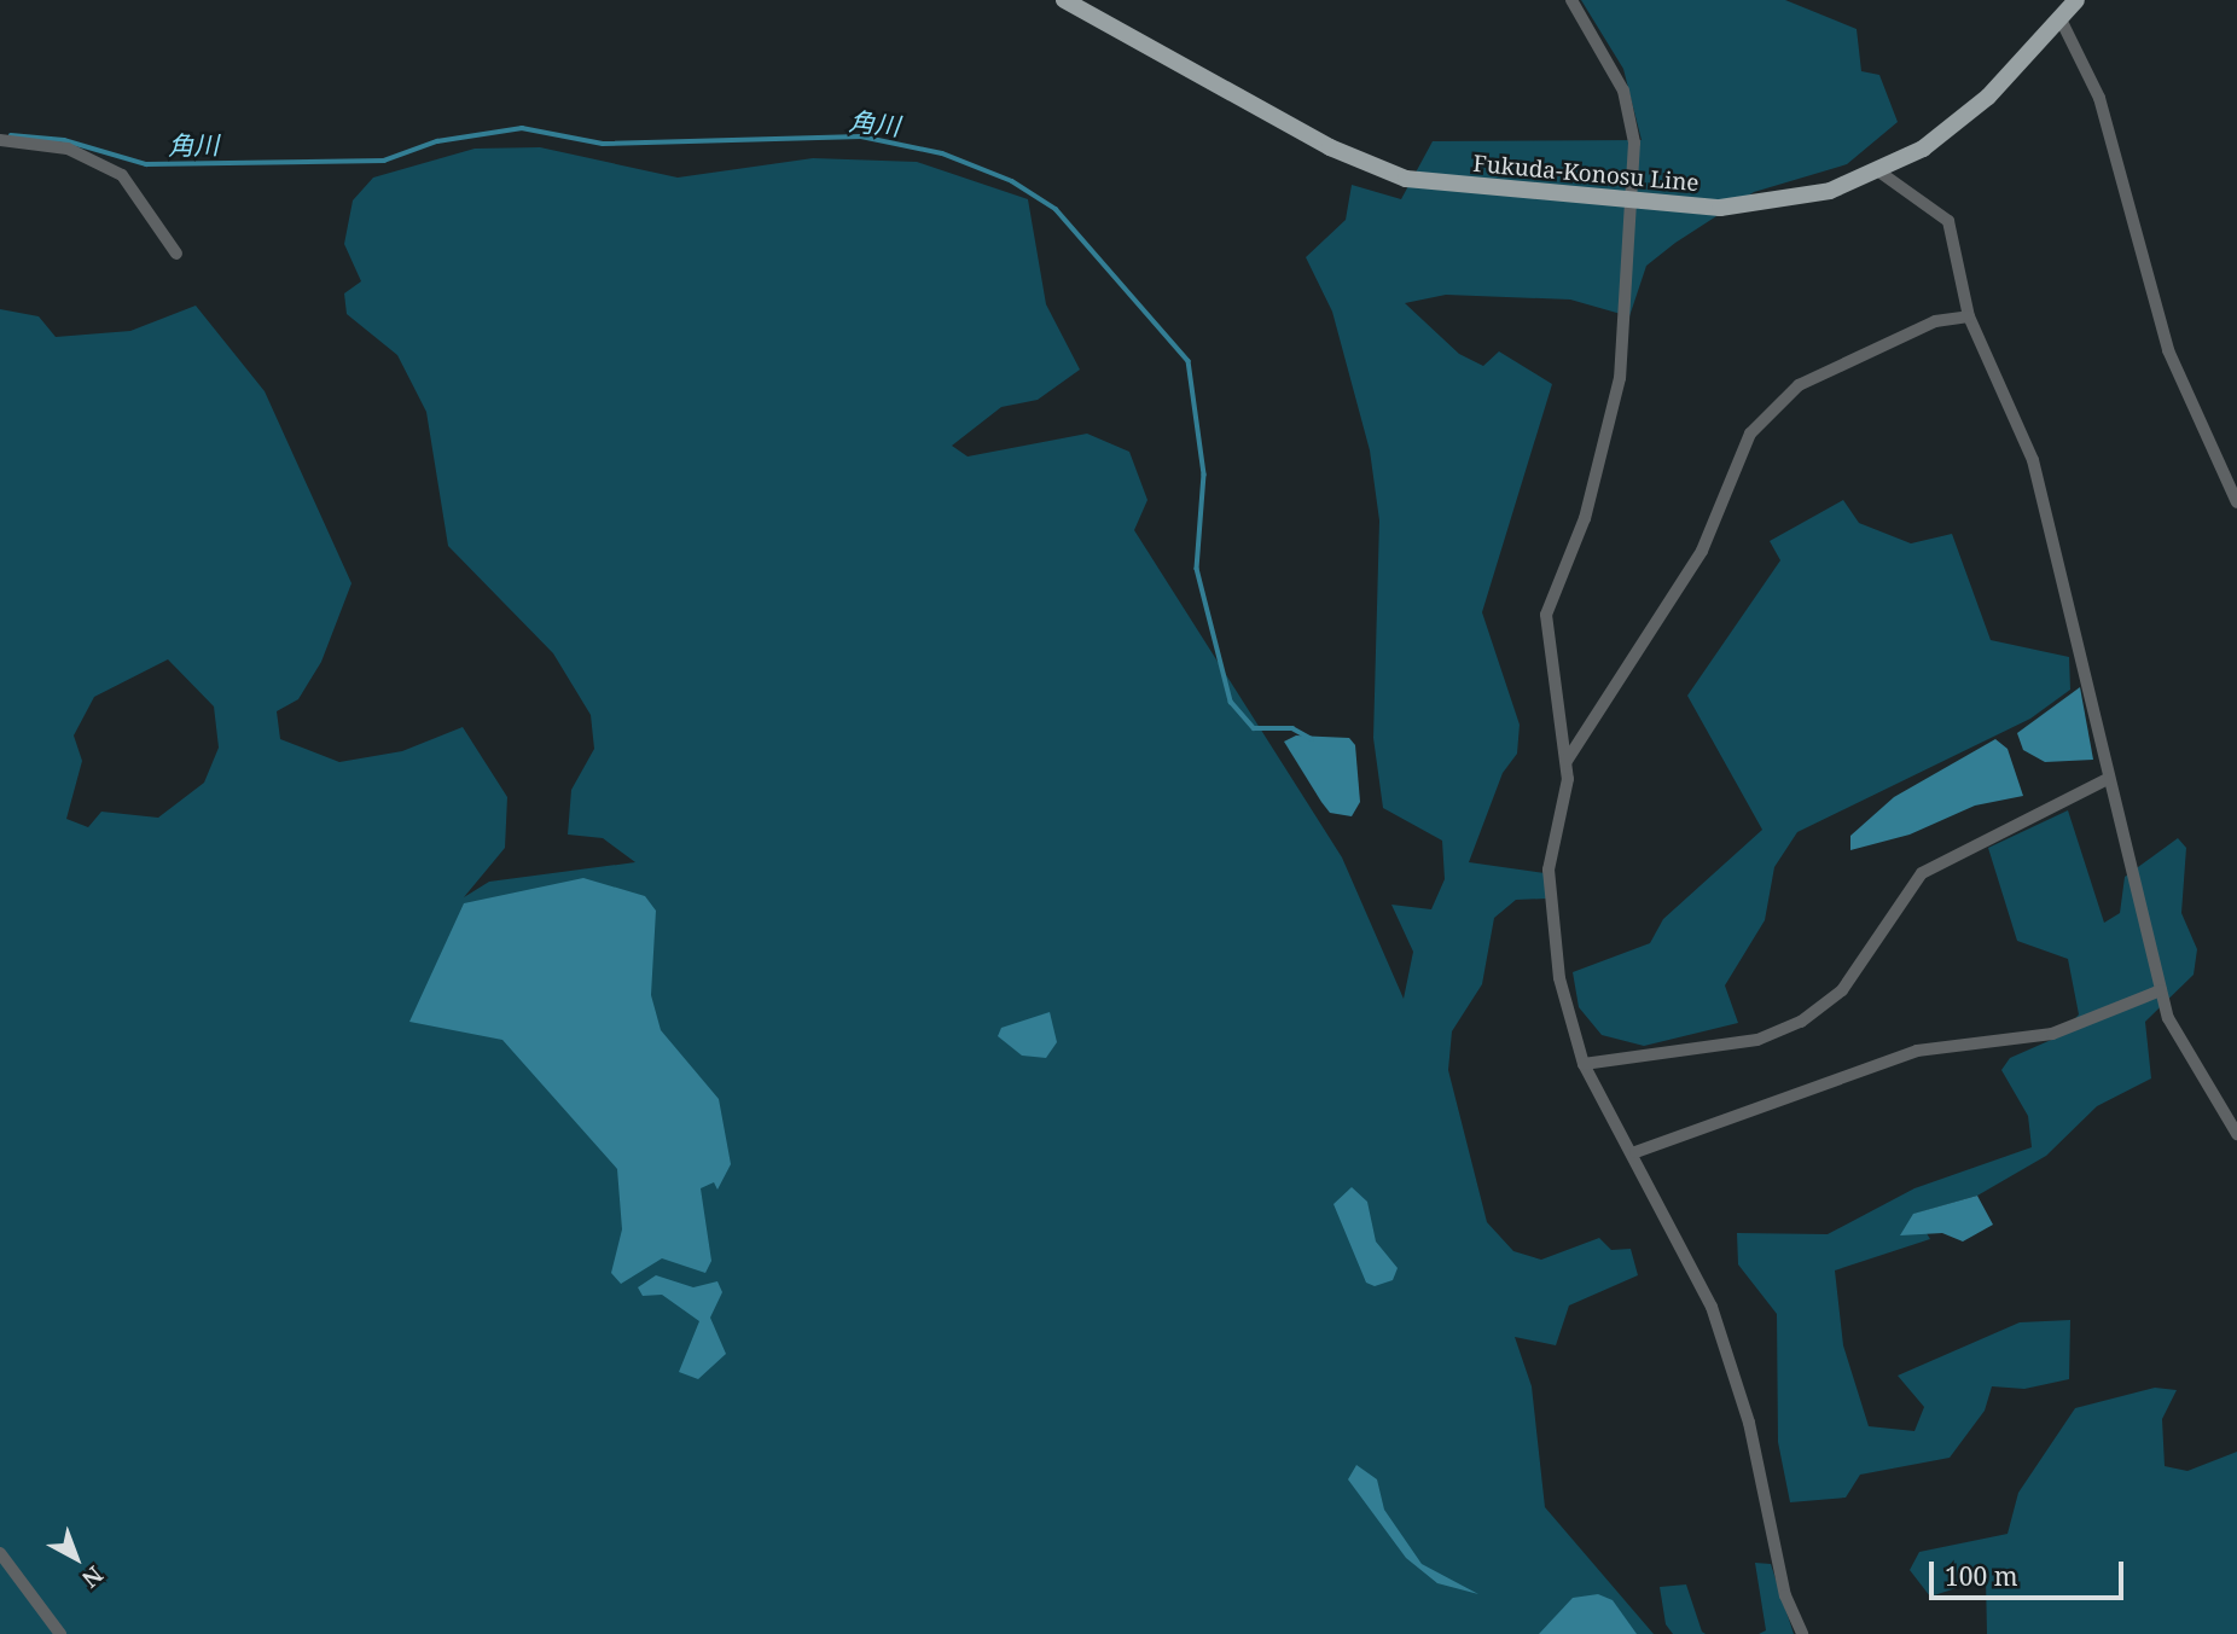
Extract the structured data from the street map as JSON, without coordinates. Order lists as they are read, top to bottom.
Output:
{
  "streets": {
    "main road": ["Fukuda-Konosu Line"]
  },
  "water": ["角川"],
  "scale_bar": "100 m",
  "north": "bottom right"
}
